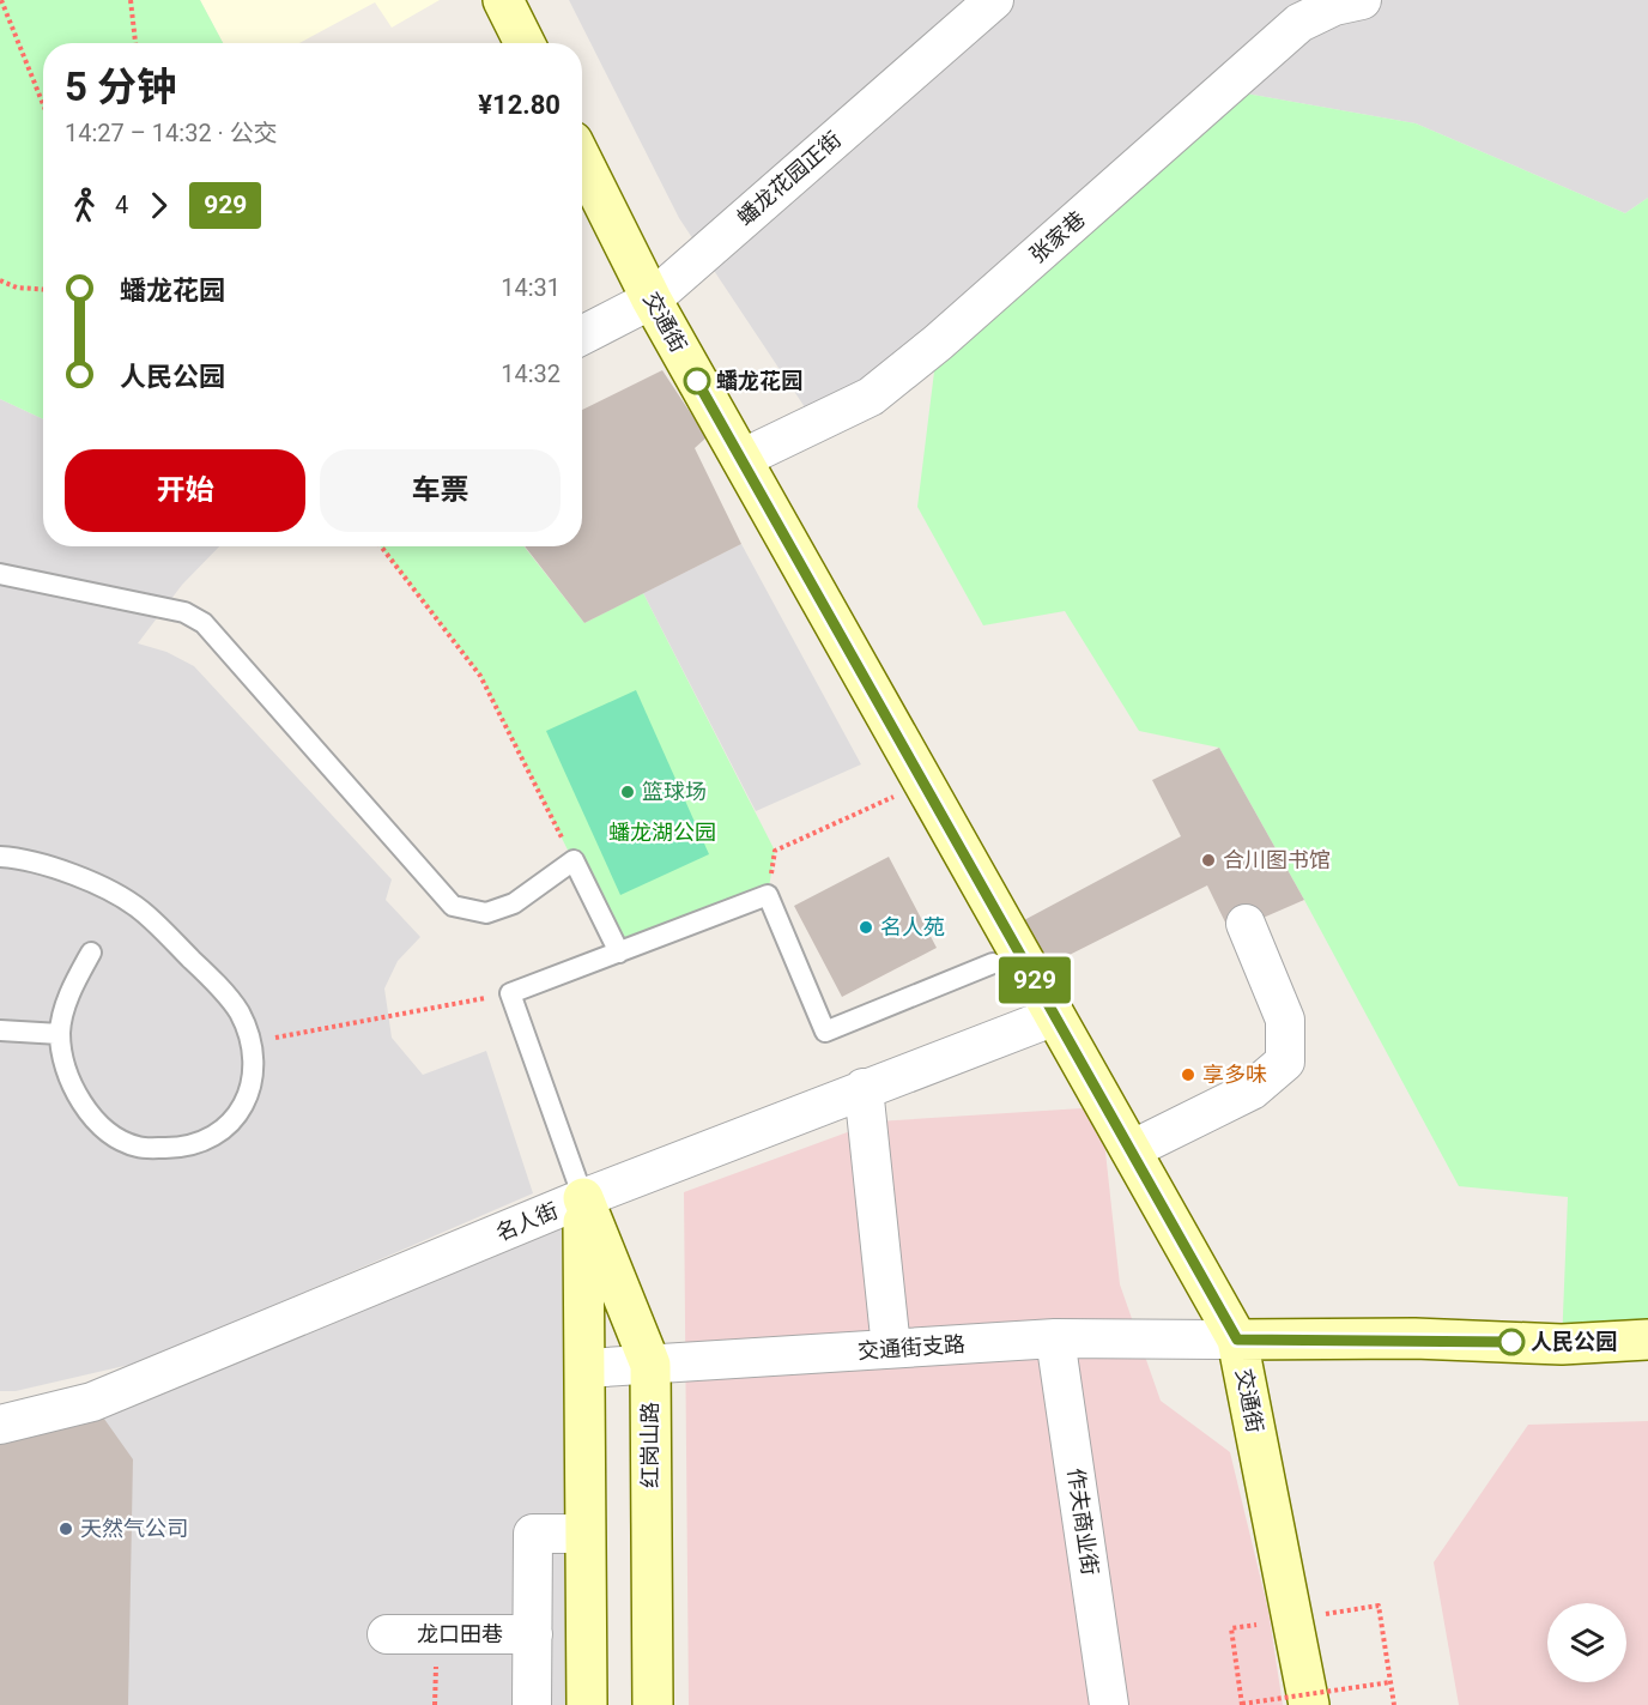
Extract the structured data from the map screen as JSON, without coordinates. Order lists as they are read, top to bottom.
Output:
{
  "streets": {
    "main road": ["交通街", "红岗山路"],
    "street": [
      "蟠龙花园正街",
      "张家巷",
      "名人街",
      "交通街支路",
      "作夫商业街",
      "龙口田巷"
    ]
  },
  "crossings": [
    ["蟠龙花园正街", "交通街"],
    ["张家巷", "交通街"],
    ["交通街", "名人街"],
    ["交通街", "交通街支路"],
    ["名人街", "红岗山路"],
    ["交通街支路", "红岗山路"],
    ["交通街支路", "作夫商业街"],
    ["红岗山路", "龙口田巷"]
  ],
  "parks": ["蟠龙湖公园"],
  "places": [
    "蟠龙花园",
    "篮球场",
    "合川图书馆",
    "名人苑",
    "享多味",
    "人民公园",
    "天然气公司"
  ],
  "lines": ["bus line 929"],
  "page": {
    "on_map": "929",
    "heading": ["5 分钟", "14:27 – 14:32 · 公交", "¥12.80"],
    "legs": ["4", "929"],
    "list": [
      {
        "name": "蟠龙花园",
        "value": "14:31"
      },
      {
        "name": "人民公园",
        "value": "14:32"
      }
    ],
    "buttons": ["开始", "车票"]
  }
}
